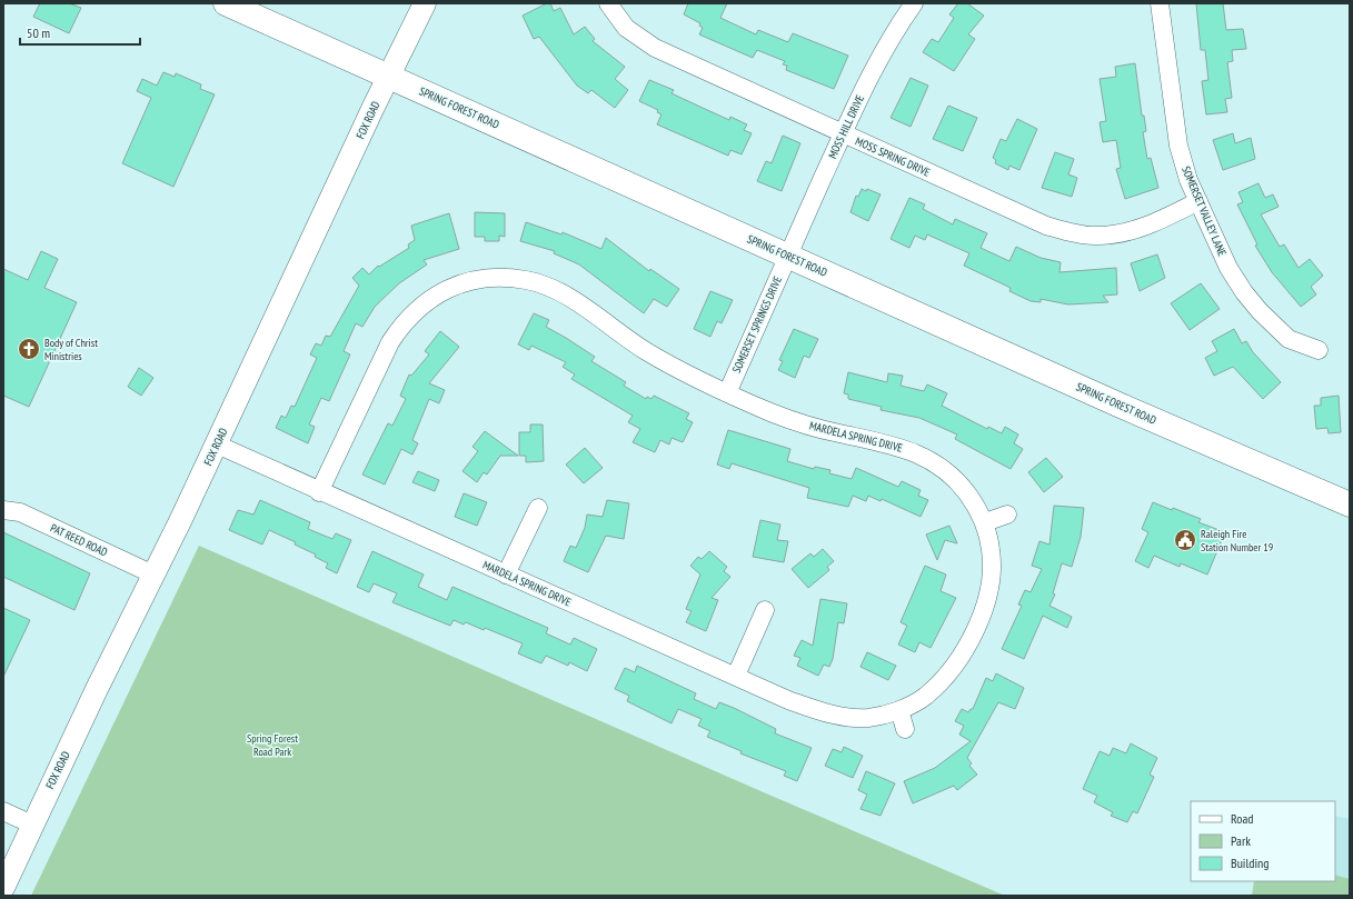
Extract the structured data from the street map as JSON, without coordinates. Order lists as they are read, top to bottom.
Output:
{
  "streets": {
    "main road": ["SPRING FOREST ROAD"],
    "street": [
      "FOX ROAD",
      "MOSS HILL DRIVE",
      "MOSS SPRING DRIVE",
      "SOMERSET VALLEY LANE",
      "SOMERSET SPRINGS DRIVE",
      "MARDELA SPRING DRIVE",
      "PAT REED ROAD"
    ]
  },
  "crossings": [
    ["SPRING FOREST ROAD", "FOX ROAD"],
    ["SPRING FOREST ROAD", "MOSS HILL DRIVE"],
    ["SPRING FOREST ROAD", "SOMERSET SPRINGS DRIVE"],
    ["FOX ROAD", "MARDELA SPRING DRIVE"],
    ["FOX ROAD", "PAT REED ROAD"],
    ["MOSS HILL DRIVE", "MOSS SPRING DRIVE"],
    ["MOSS HILL DRIVE", "SOMERSET SPRINGS DRIVE"],
    ["MOSS SPRING DRIVE", "SOMERSET VALLEY LANE"],
    ["SOMERSET SPRINGS DRIVE", "MARDELA SPRING DRIVE"]
  ],
  "parks": ["Spring Forest Road Park"],
  "places": {
    "church": ["Body of Christ Ministries"],
    "public building": ["Raleigh Fire Station Number 19"]
  },
  "legend": ["Road", "Park", "Building"],
  "scale_bar": "50 m"
}
